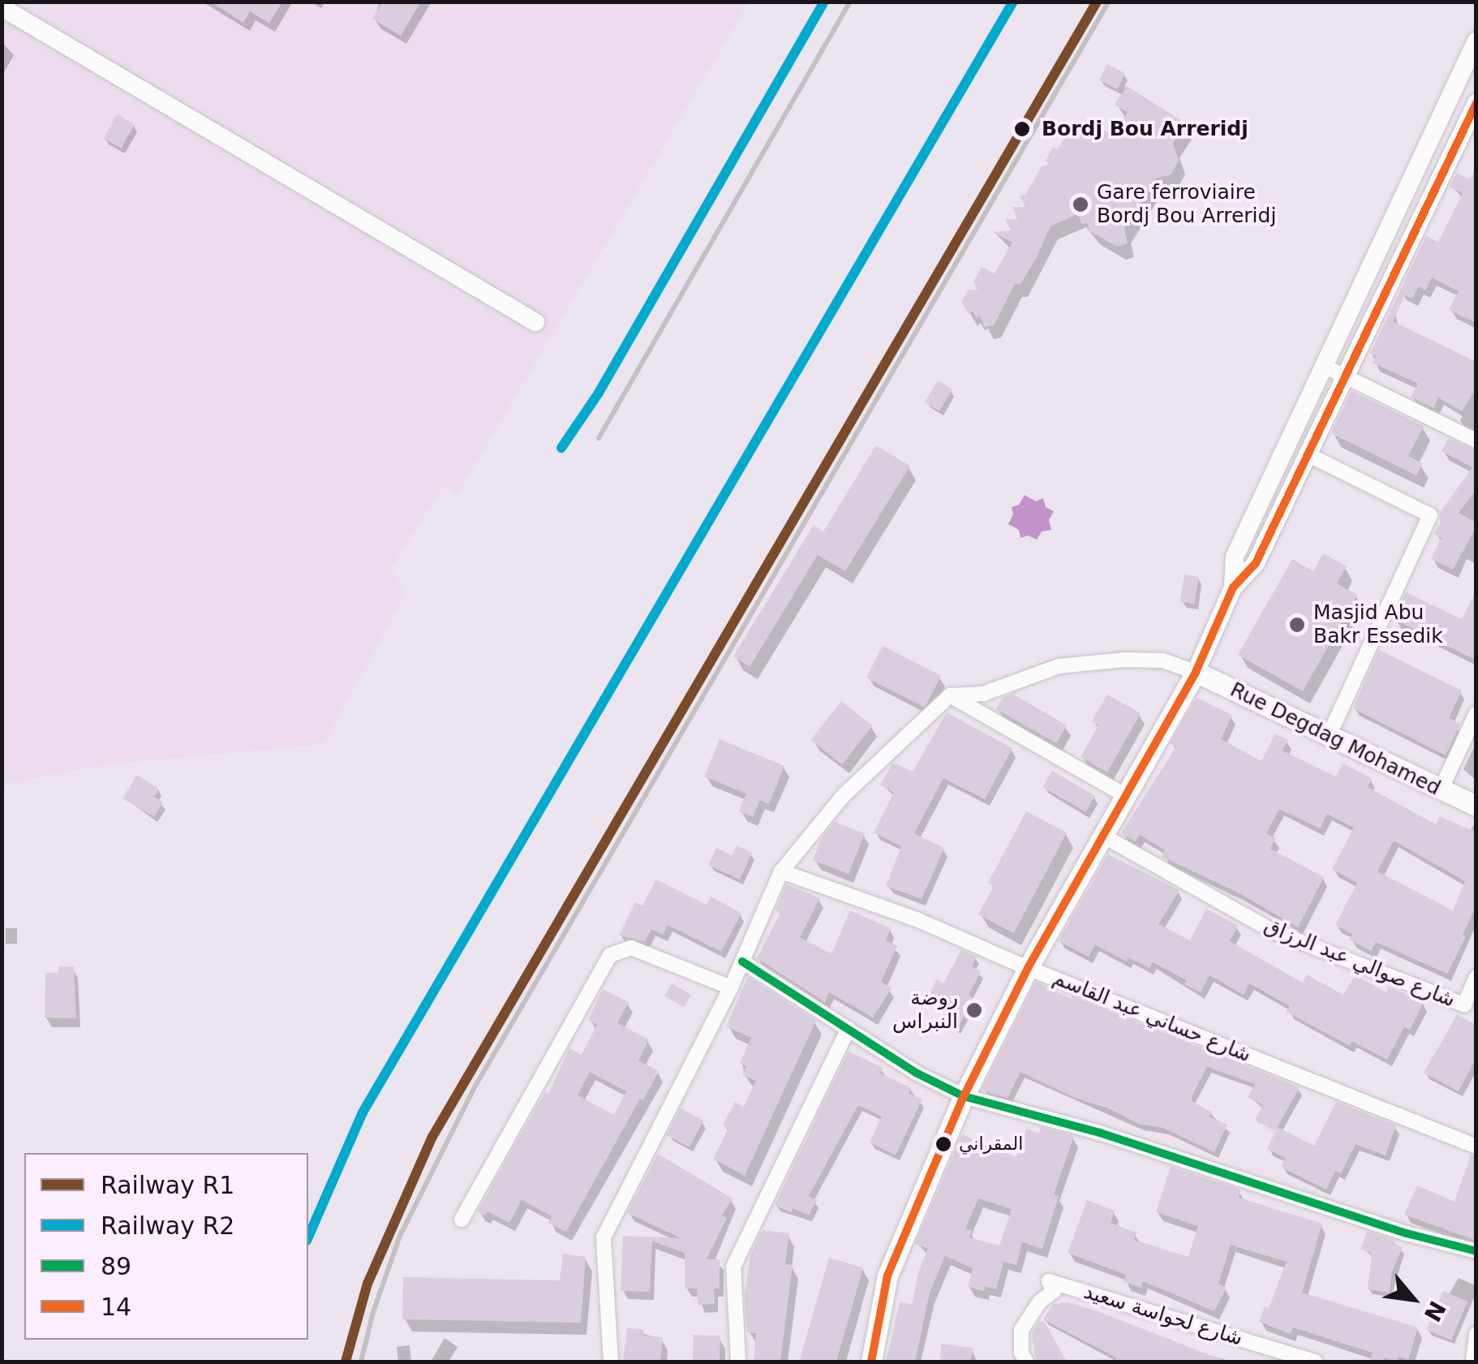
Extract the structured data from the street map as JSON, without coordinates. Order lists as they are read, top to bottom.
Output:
{
  "streets": {
    "main road": ["Rue Degdag Mohamed"],
    "street": ["شارع صوالي عبد الرزاق", "شارع حساني عبد القاسم", "شارع لحواسة سعيد"]
  },
  "places": [
    "Bordj Bou Arreridj",
    "Gare ferroviaire Bordj Bou Arreridj",
    "Masjid Abu Bakr Essedik",
    "روضة النبراس",
    "المقراني"
  ],
  "lines": [
    "rail line R1",
    "rail line R2",
    "transit line 14",
    "transit line 89"
  ],
  "legend": [
    "Railway R1",
    "Railway R2",
    "89",
    "14"
  ],
  "north": "bottom right"
}
